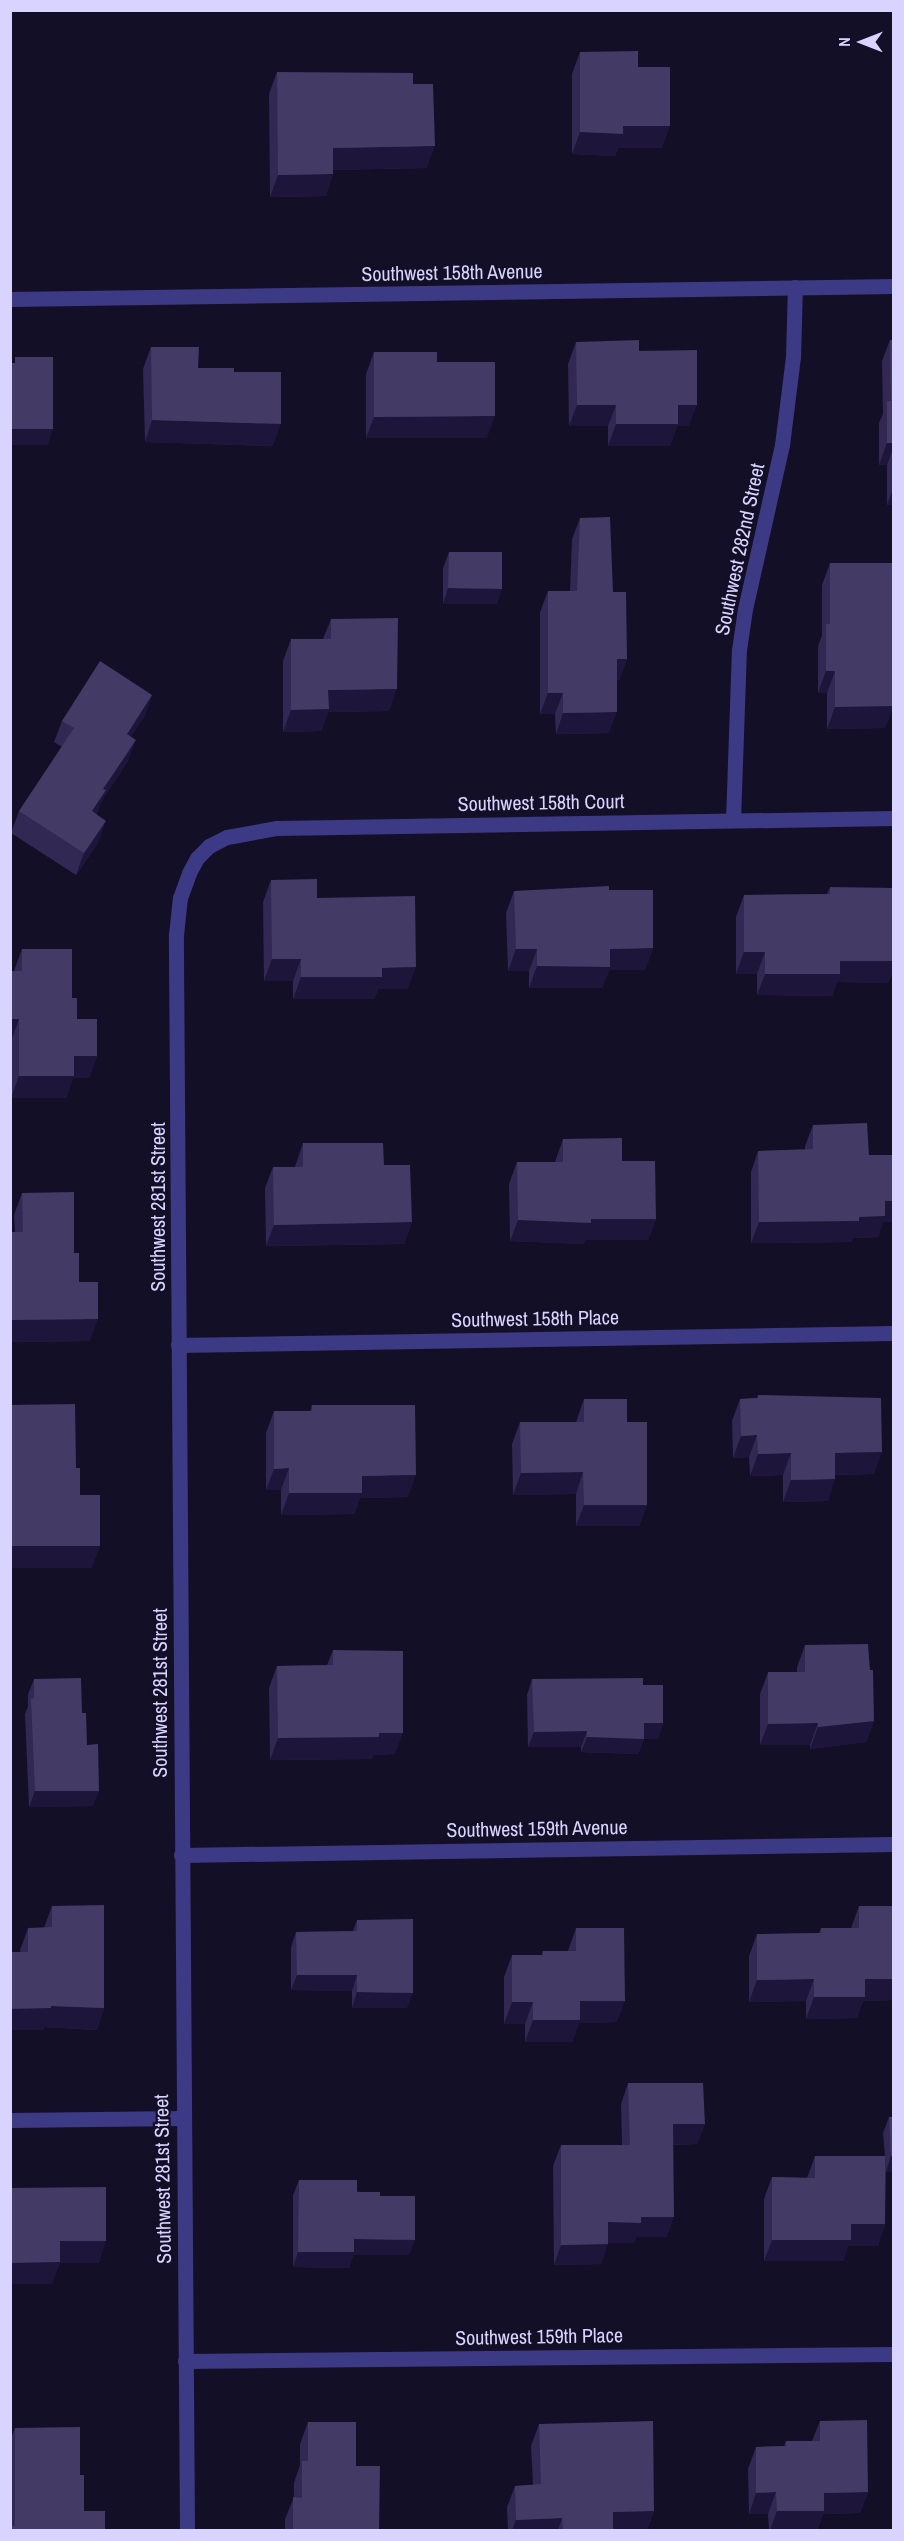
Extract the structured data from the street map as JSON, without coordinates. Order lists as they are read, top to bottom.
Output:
{
  "streets": {
    "street": [
      "Southwest 158th Avenue",
      "Southwest 282nd Street",
      "Southwest 158th Court",
      "Southwest 281st Street",
      "Southwest 158th Place",
      "Southwest 159th Avenue",
      "Southwest 159th Place"
    ]
  },
  "crossings": [
    ["Southwest 158th Avenue", "Southwest 282nd Street"],
    ["Southwest 282nd Street", "Southwest 158th Court"],
    ["Southwest 158th Court", "Southwest 281st Street"],
    ["Southwest 281st Street", "Southwest 158th Place"],
    ["Southwest 281st Street", "Southwest 159th Avenue"],
    ["Southwest 281st Street", "Southwest 159th Place"]
  ],
  "north": "left"
}
